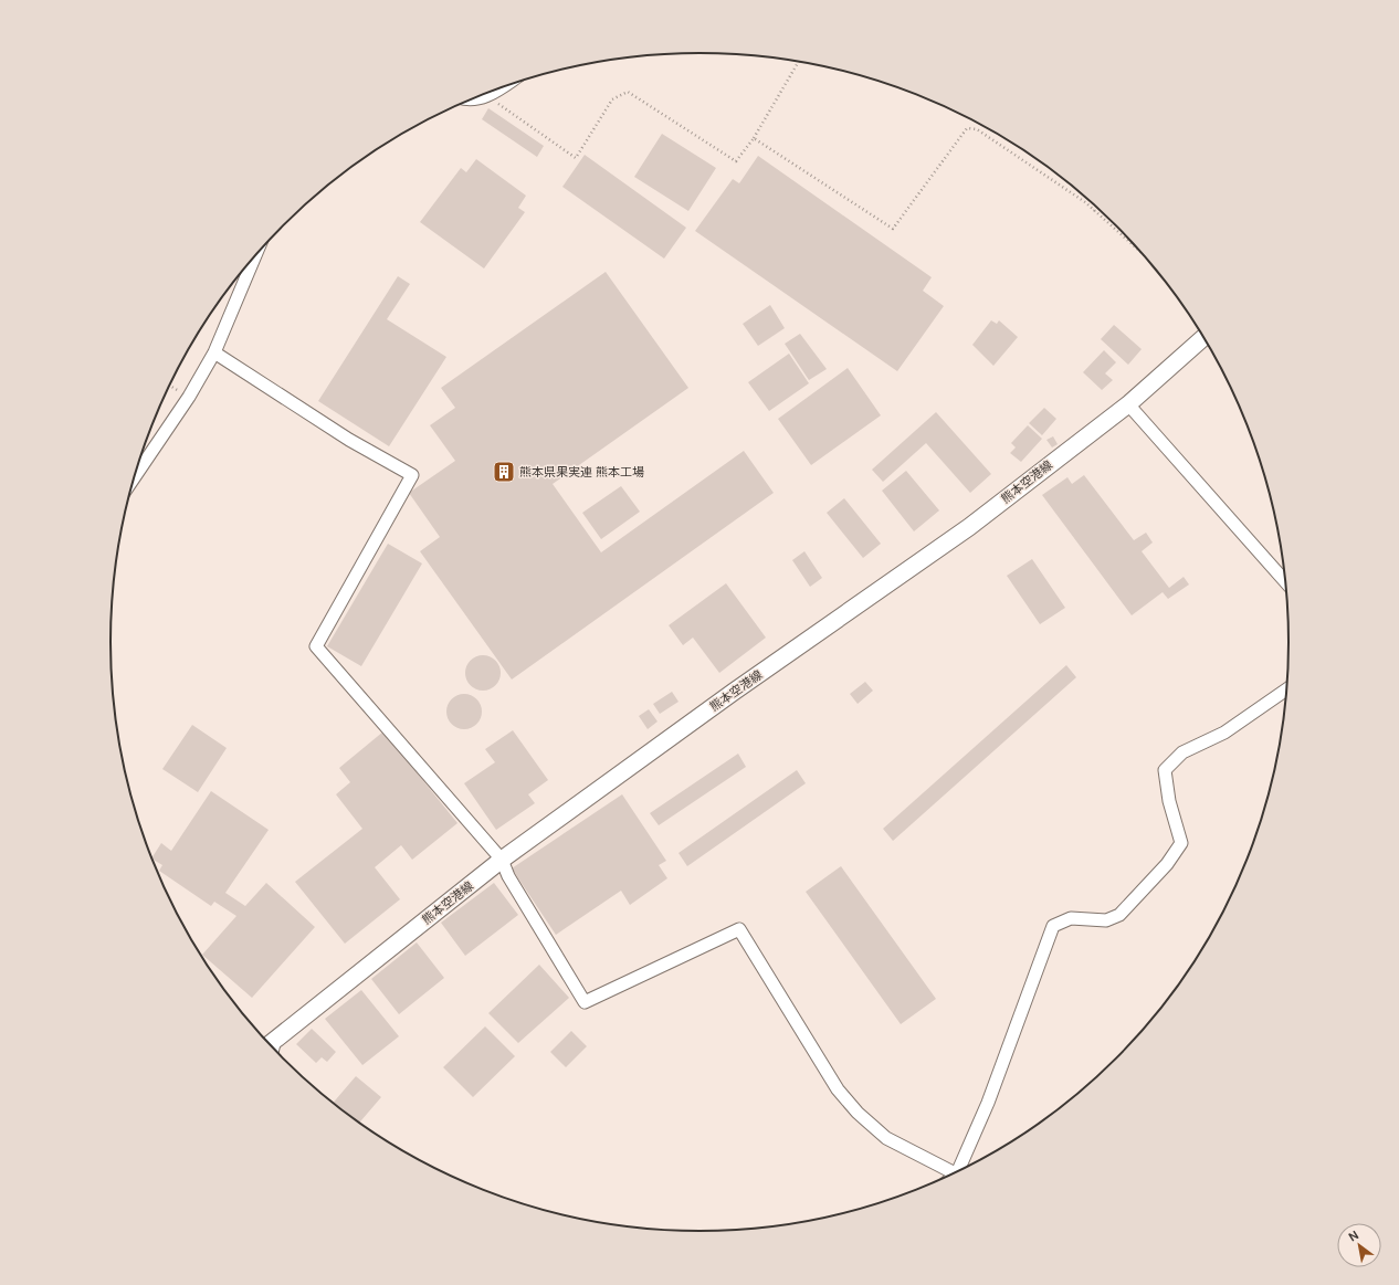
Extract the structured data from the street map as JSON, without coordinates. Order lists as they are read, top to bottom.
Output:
{
  "streets": {
    "main road": ["熊本空港線"]
  },
  "places": {
    "building": ["熊本県果実連 熊本工場"]
  },
  "north": "top left"
}
